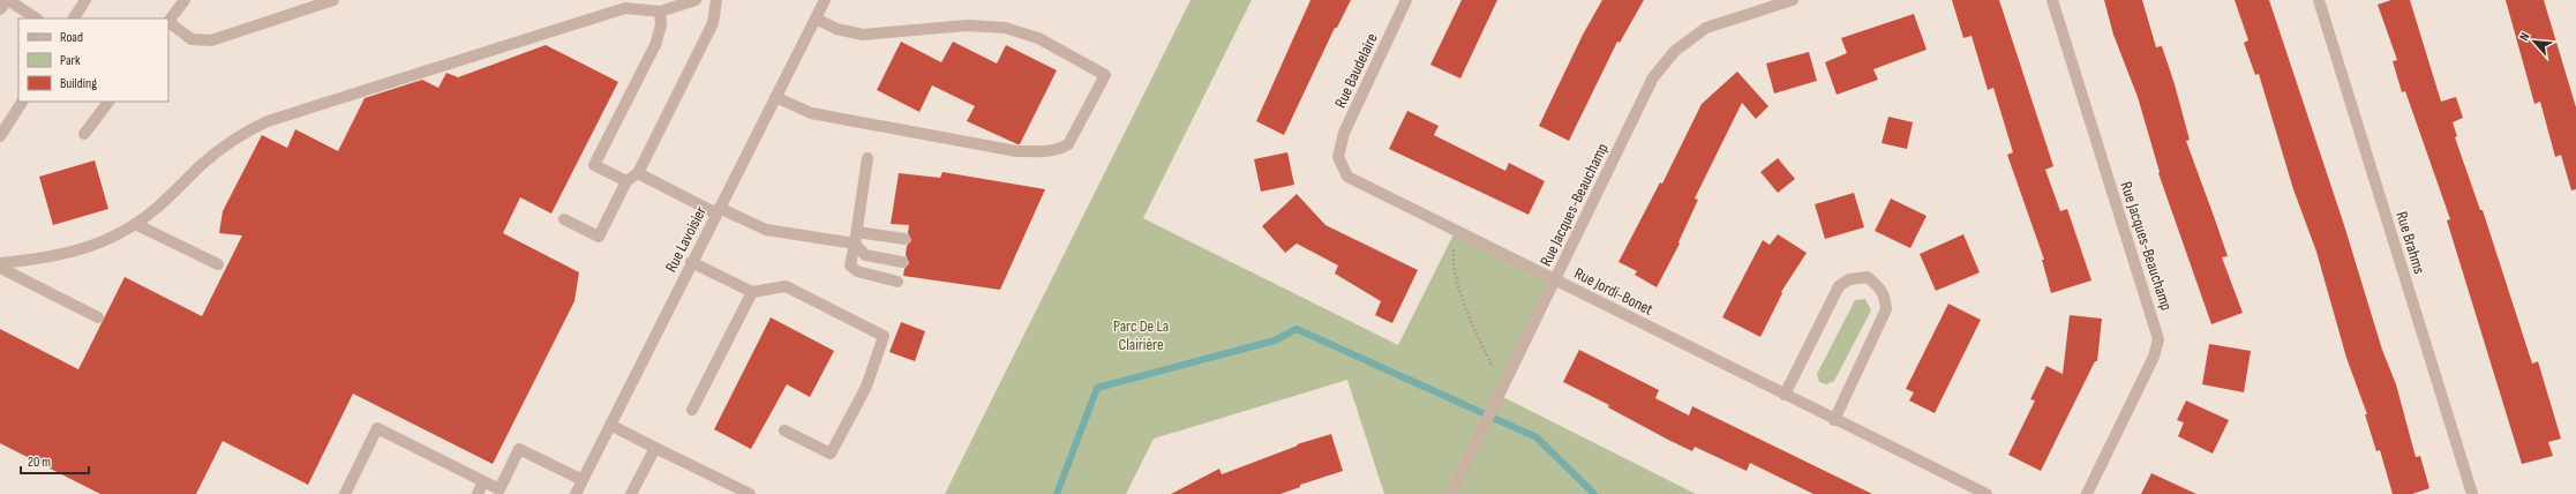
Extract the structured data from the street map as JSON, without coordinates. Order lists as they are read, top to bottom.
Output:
{
  "streets": {
    "street": [
      "Rue Baudelaire",
      "Rue Jacques-Beauchamp",
      "Rue Lavoisier",
      "Rue Brahms",
      "Rue Jordi-Bonet"
    ]
  },
  "crossings": [
    ["Rue Baudelaire", "Rue Jordi-Bonet"],
    ["Rue Jacques-Beauchamp", "Rue Jordi-Bonet"]
  ],
  "parks": ["Parc De La Clairière"],
  "legend": ["Road", "Park", "Building"],
  "scale_bar": "20 m",
  "north": "top left"
}
